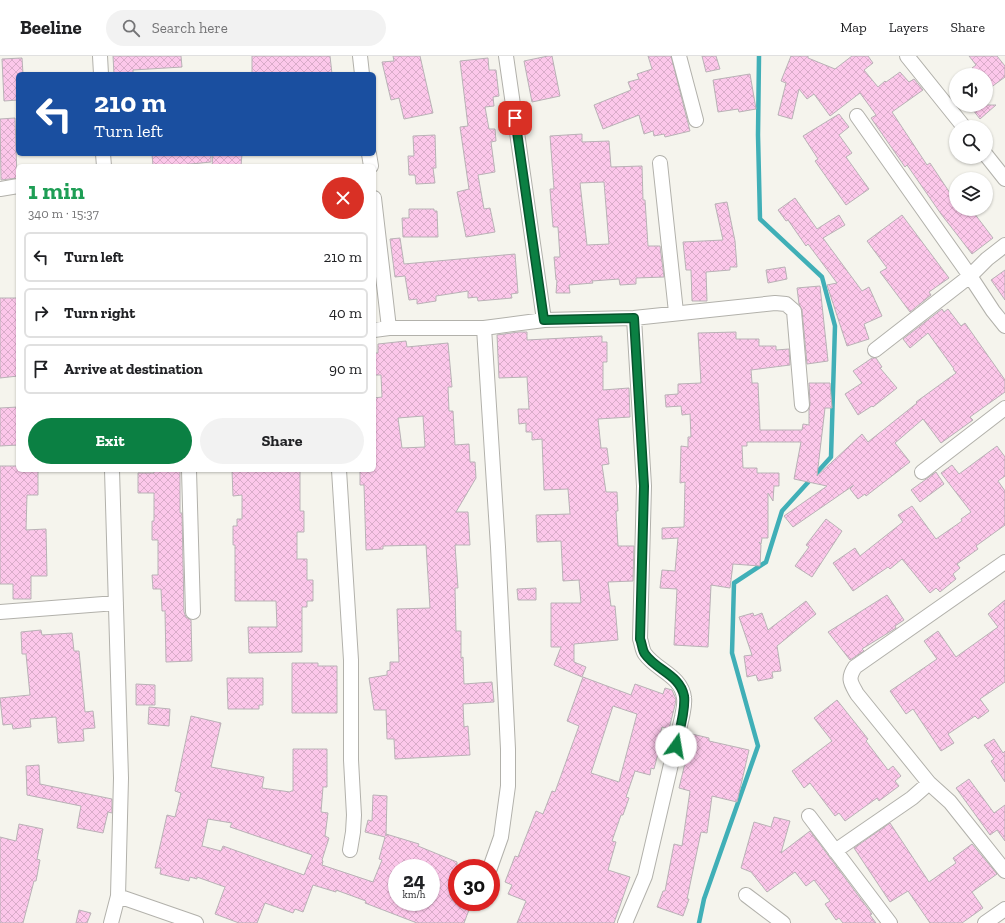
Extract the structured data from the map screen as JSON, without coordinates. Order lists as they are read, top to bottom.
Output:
{
  "page": {
    "header": "Beeline",
    "search": "Search here",
    "nav": ["Map", "Layers", "Share"],
    "turn": ["210 m", "Turn left"],
    "heading": ["1 min", "340 m · 15:37"],
    "list": [
      {
        "name": "Turn left",
        "value": "210 m"
      },
      {
        "name": "Turn right",
        "value": "40 m"
      },
      {
        "name": "Arrive at destination",
        "value": "90 m"
      }
    ],
    "buttons": ["Exit", "Share"],
    "speed": "24 km/h",
    "limit": "30"
  }
}
